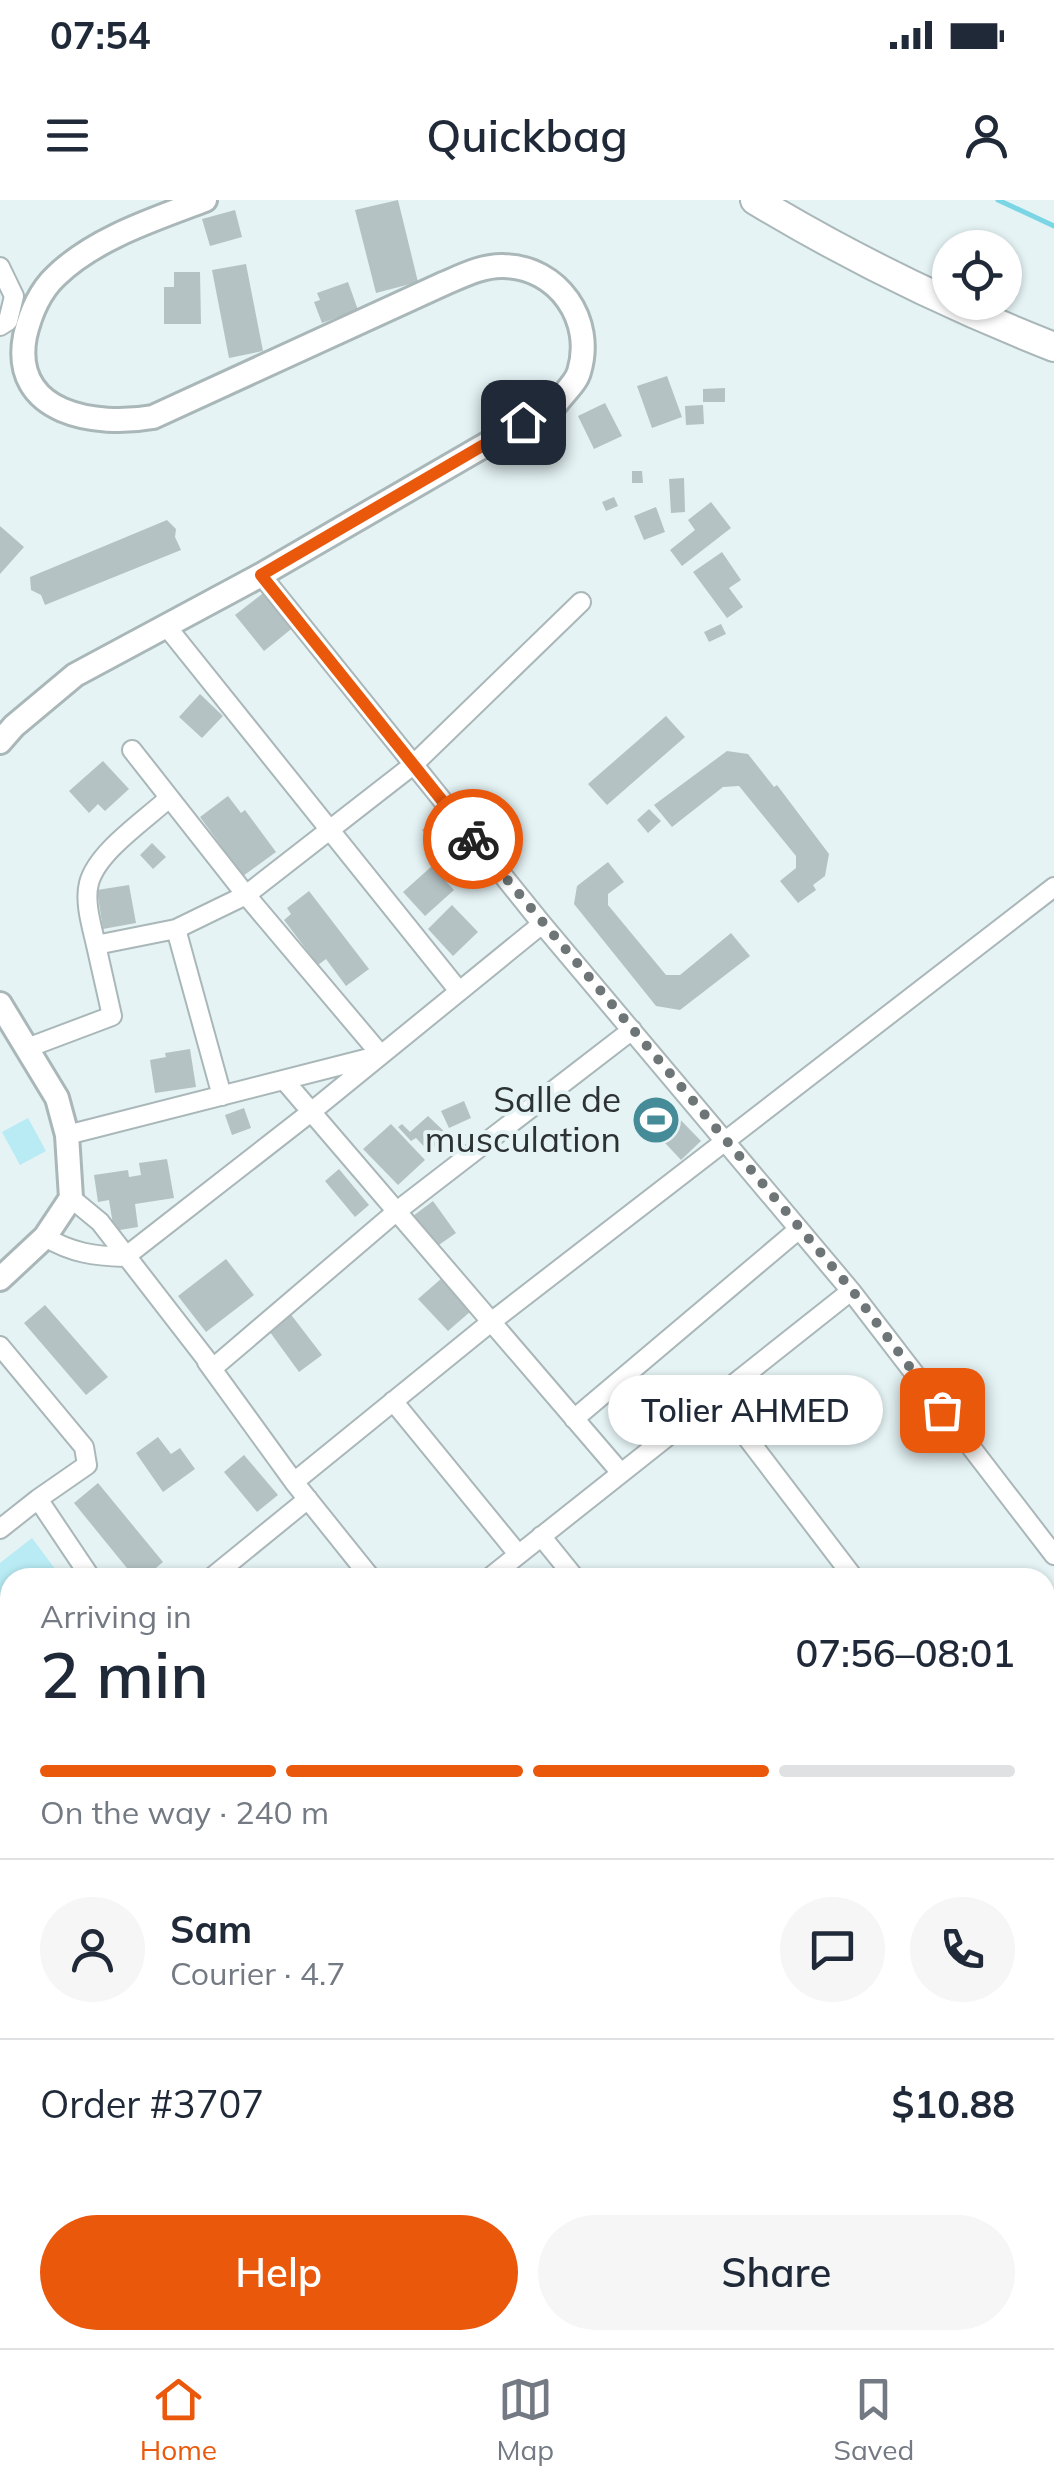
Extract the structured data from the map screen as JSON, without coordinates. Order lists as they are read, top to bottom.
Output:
{
  "places": {
    "sports": ["Salle de musculation"],
    "other": ["Tolier AHMED"]
  },
  "page": {
    "status": "07:54",
    "header": "Quickbag",
    "bubble": "Tolier AHMED",
    "heading": ["2 min", "Arriving in", "07:56–08:01"],
    "panel": [
      "Sam",
      "Courier · 4.7",
      "Order #3707",
      "$10.88"
    ],
    "bar": "On the way · 240 m",
    "buttons": ["Help", "Share"],
    "tabs": ["Home", "Map", "Saved"]
  }
}
